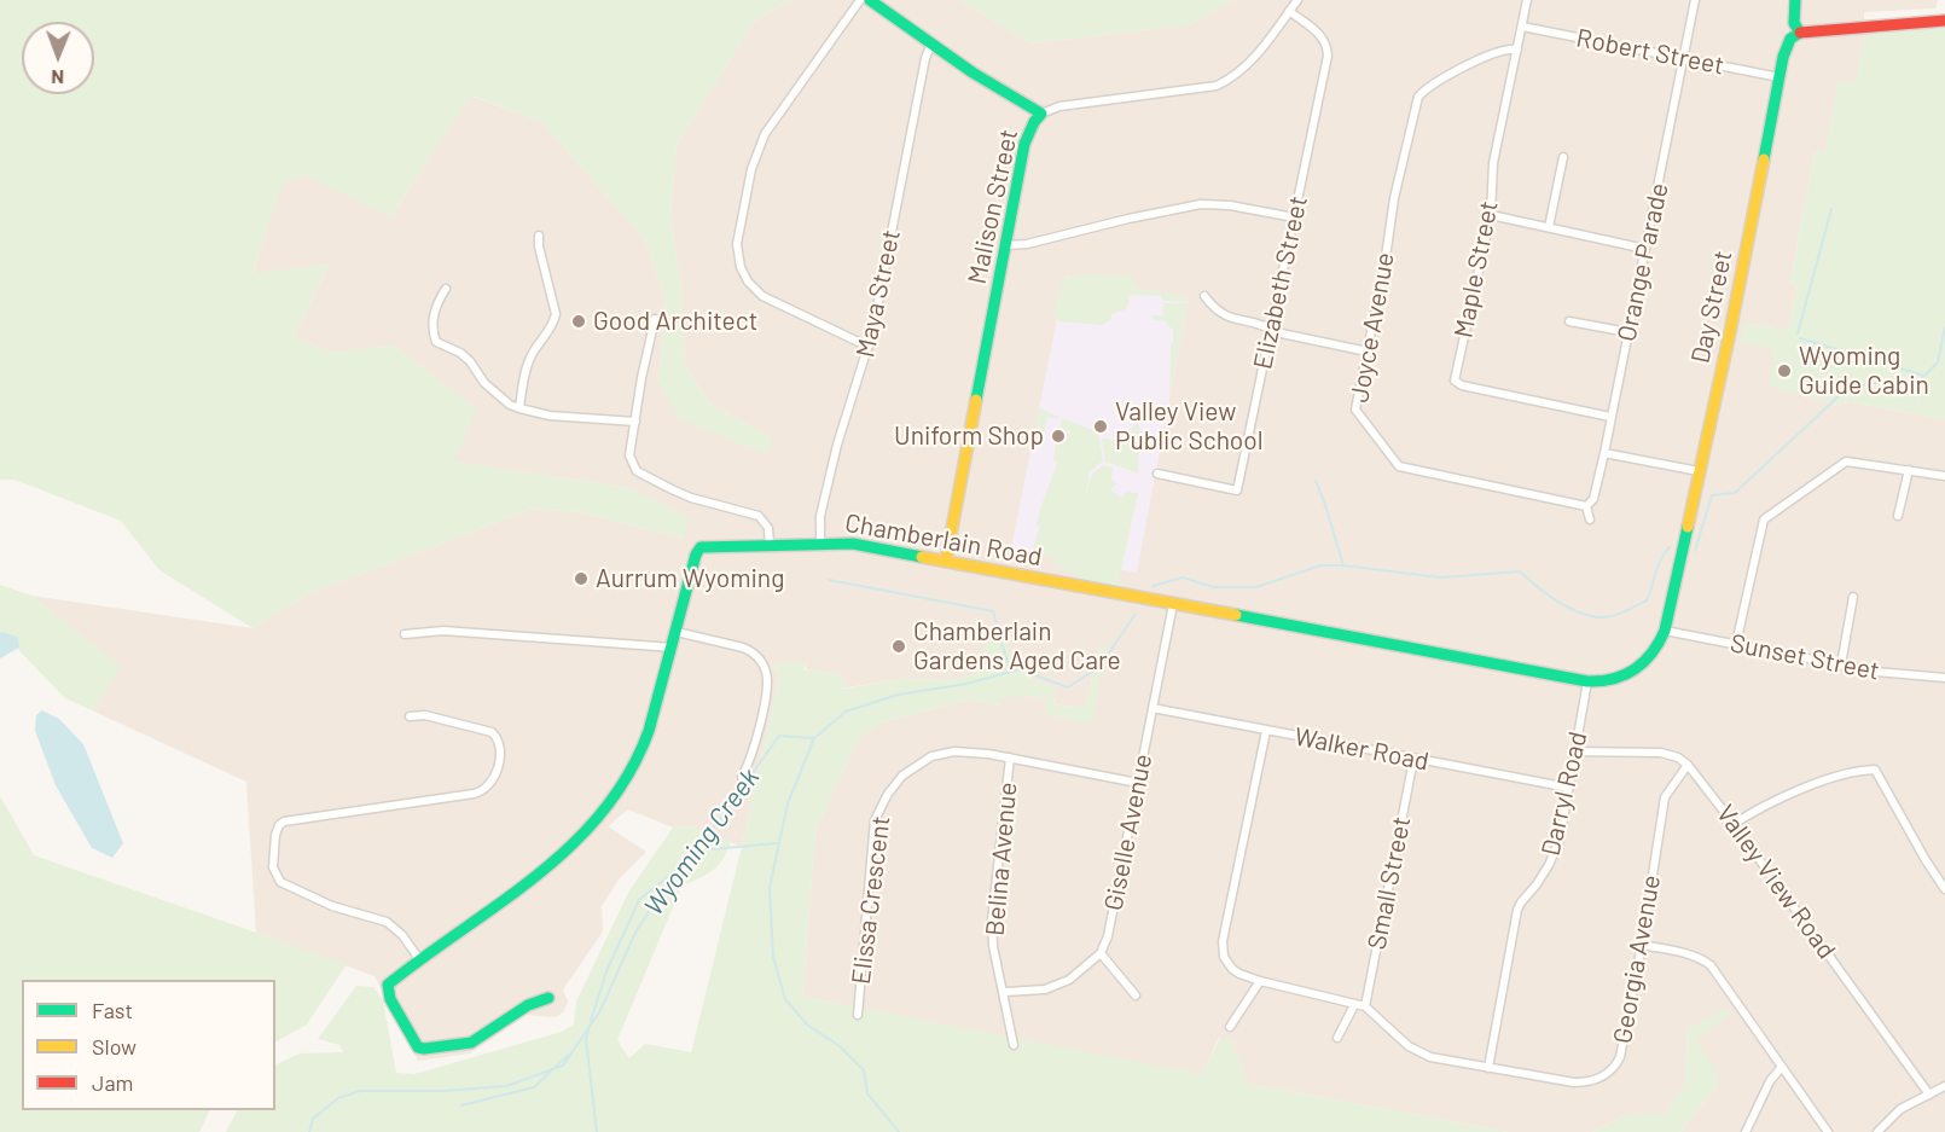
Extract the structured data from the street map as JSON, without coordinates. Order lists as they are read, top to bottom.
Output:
{
  "streets": {
    "street": [
      "Robert Street",
      "Malison Street",
      "Orange Parade",
      "Maple Street",
      "Elizabeth Street",
      "Maya Street",
      "Day Street",
      "Joyce Avenue",
      "Chamberlain Road",
      "Sunset Street",
      "Walker Road",
      "Darryl Road",
      "Giselle Avenue",
      "Belina Avenue",
      "Valley View Road",
      "Small Street",
      "Elissa Crescent",
      "Georgia Avenue"
    ]
  },
  "crossings": [
    ["Robert Street", "Orange Parade"],
    ["Robert Street", "Maple Street"],
    ["Robert Street", "Day Street"],
    ["Malison Street", "Elizabeth Street"],
    ["Malison Street", "Chamberlain Road"],
    ["Orange Parade", "Maple Street"],
    ["Orange Parade", "Joyce Avenue"],
    ["Maple Street", "Joyce Avenue"],
    ["Maya Street", "Chamberlain Road"],
    ["Day Street", "Chamberlain Road"],
    ["Day Street", "Sunset Street"],
    ["Chamberlain Road", "Sunset Street"],
    ["Chamberlain Road", "Darryl Road"],
    ["Chamberlain Road", "Giselle Avenue"],
    ["Walker Road", "Darryl Road"],
    ["Walker Road", "Giselle Avenue"],
    ["Walker Road", "Small Street"],
    ["Darryl Road", "Georgia Avenue"],
    ["Giselle Avenue", "Elissa Crescent"],
    ["Belina Avenue", "Elissa Crescent"],
    ["Valley View Road", "Georgia Avenue"],
    ["Small Street", "Georgia Avenue"]
  ],
  "water": ["Wyoming Creek"],
  "places": [
    "Good Architect",
    "Wyoming Guide Cabin",
    "Valley View Public School",
    "Uniform Shop",
    "Aurrum Wyoming",
    "Chamberlain Gardens Aged Care"
  ],
  "legend": ["Fast", "Slow", "Jam"],
  "north": "bottom"
}
